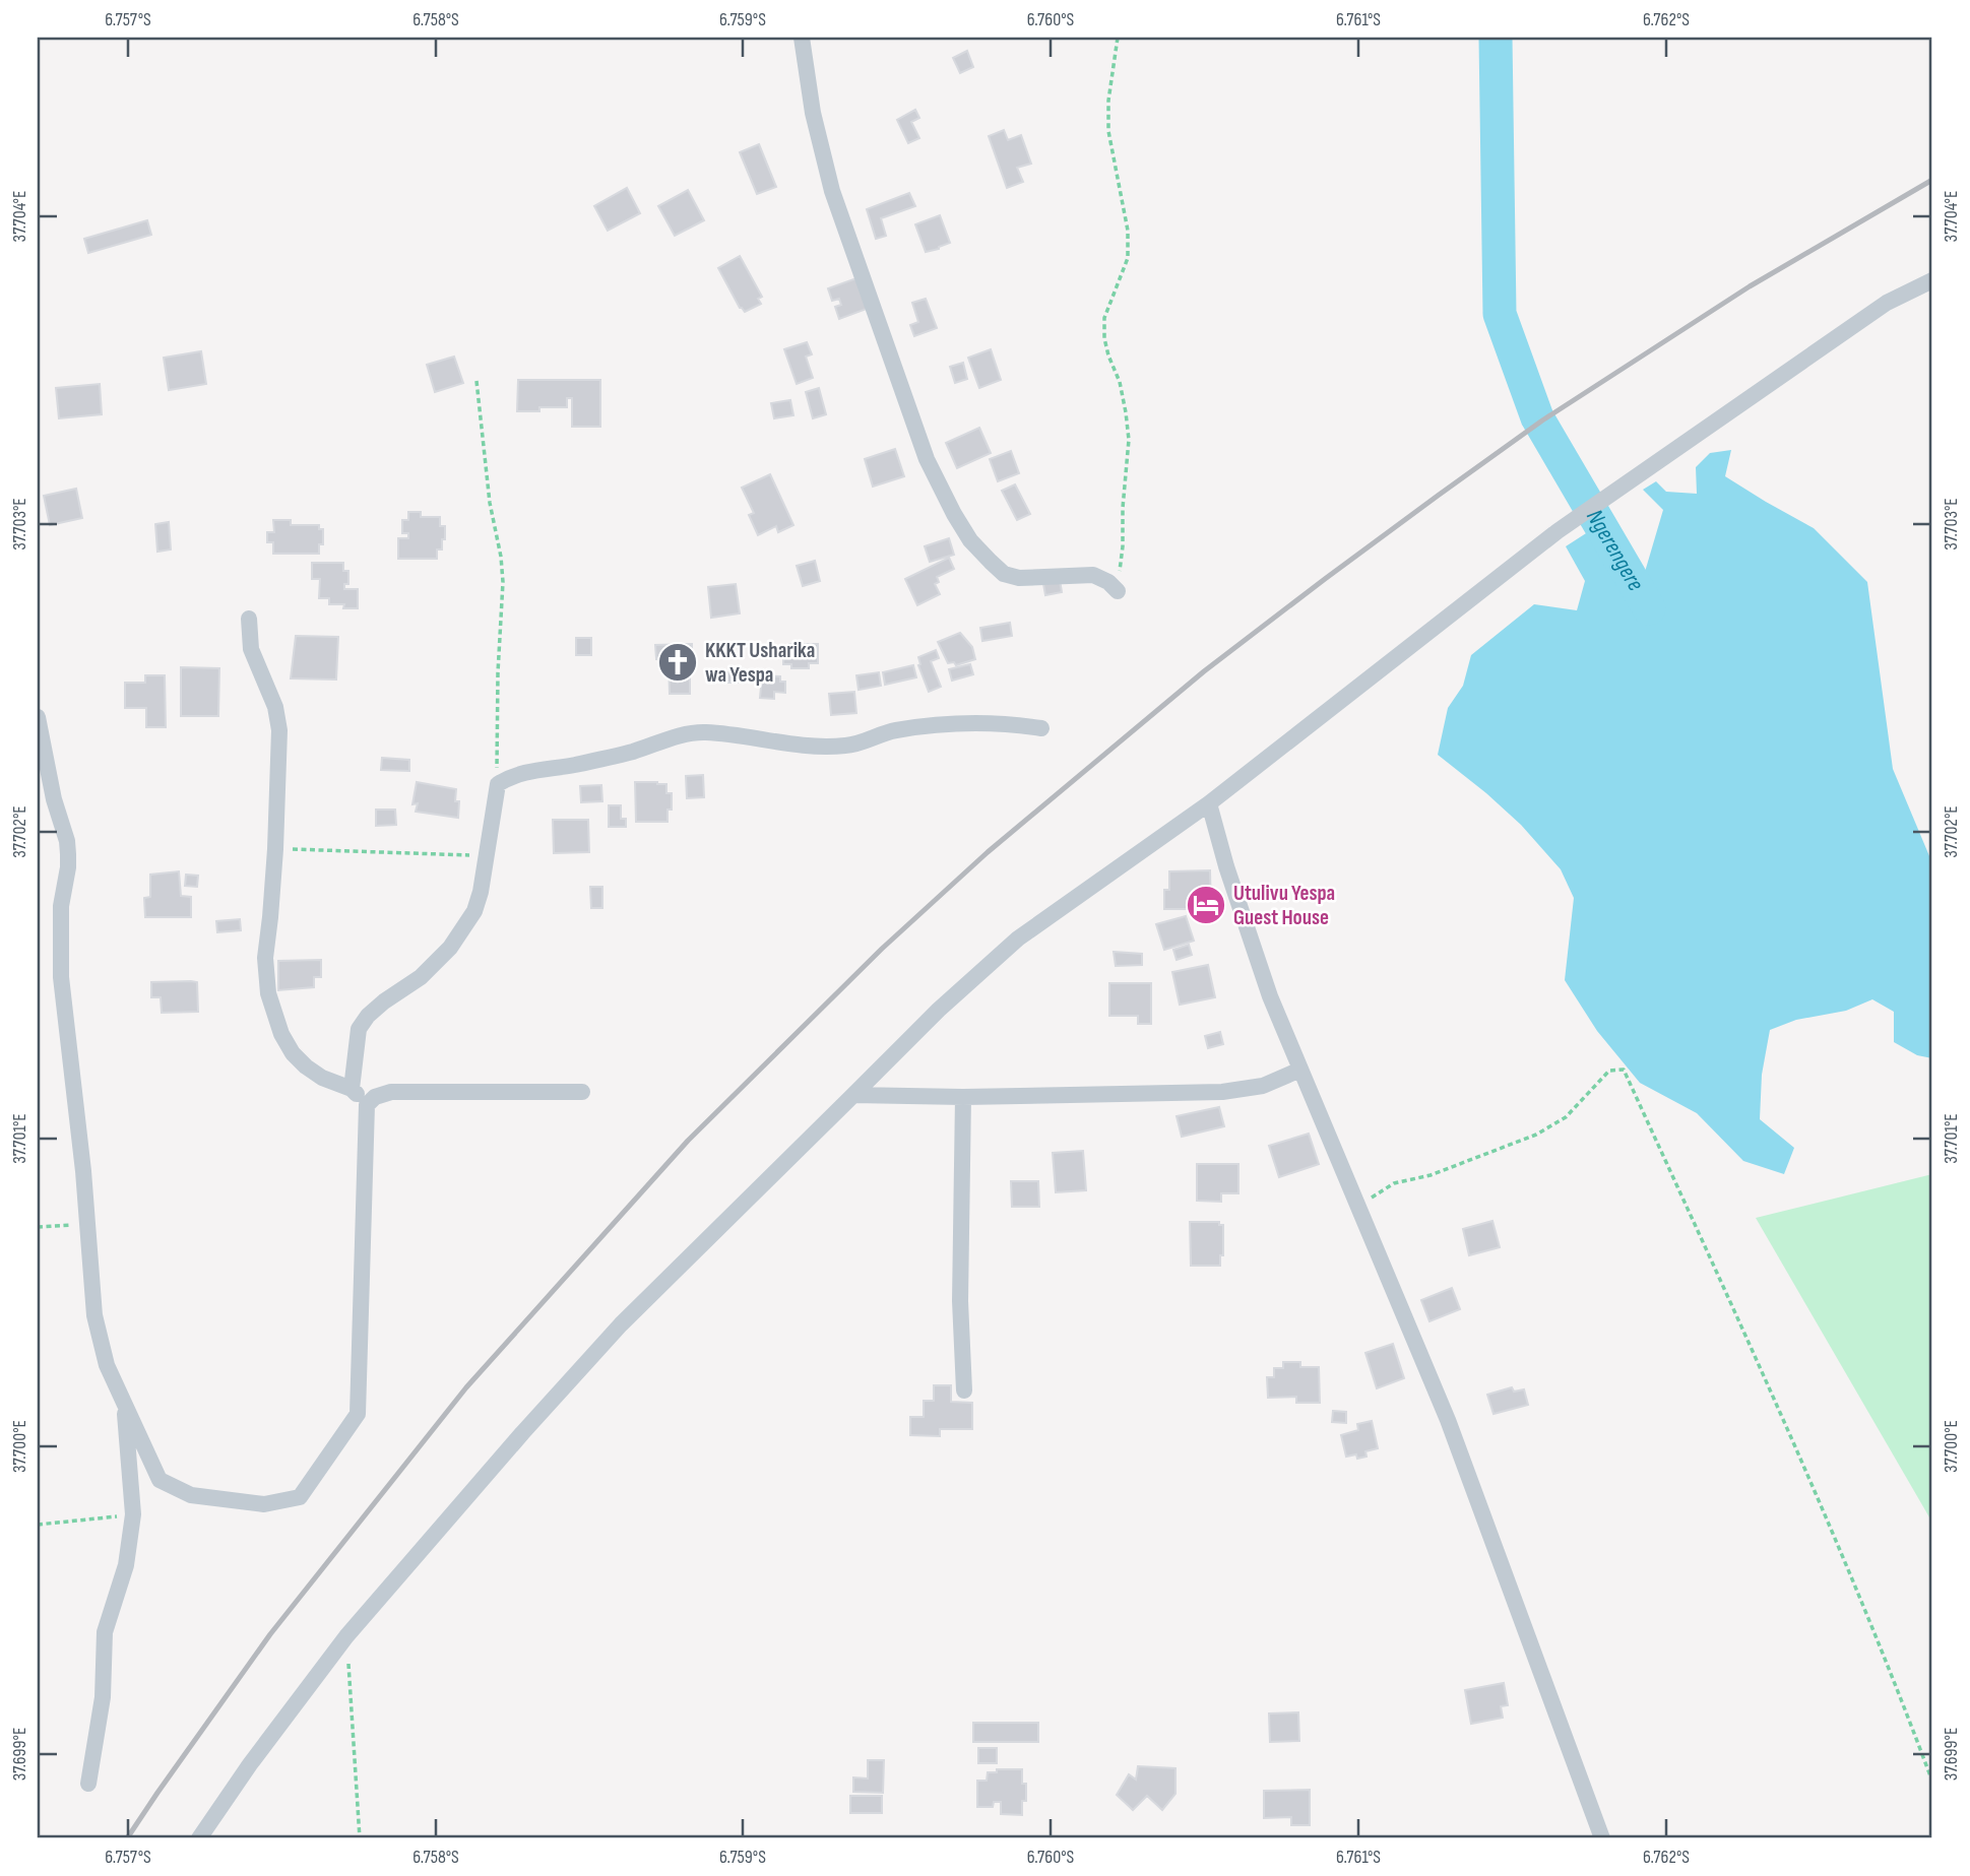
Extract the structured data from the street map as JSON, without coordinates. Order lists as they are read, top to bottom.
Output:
{
  "water": ["Ngerengere"],
  "places": {
    "church": ["KKKT Usharika wa Yespa"],
    "hotel": ["Utulivu Yespa Guest House"]
  },
  "coordinates": [
    "6.757°S",
    "6.758°S",
    "6.759°S",
    "6.760°S",
    "6.761°S",
    "6.762°S",
    "37.704°E",
    "37.703°E",
    "37.702°E",
    "37.701°E",
    "37.700°E",
    "37.699°E"
  ]
}
